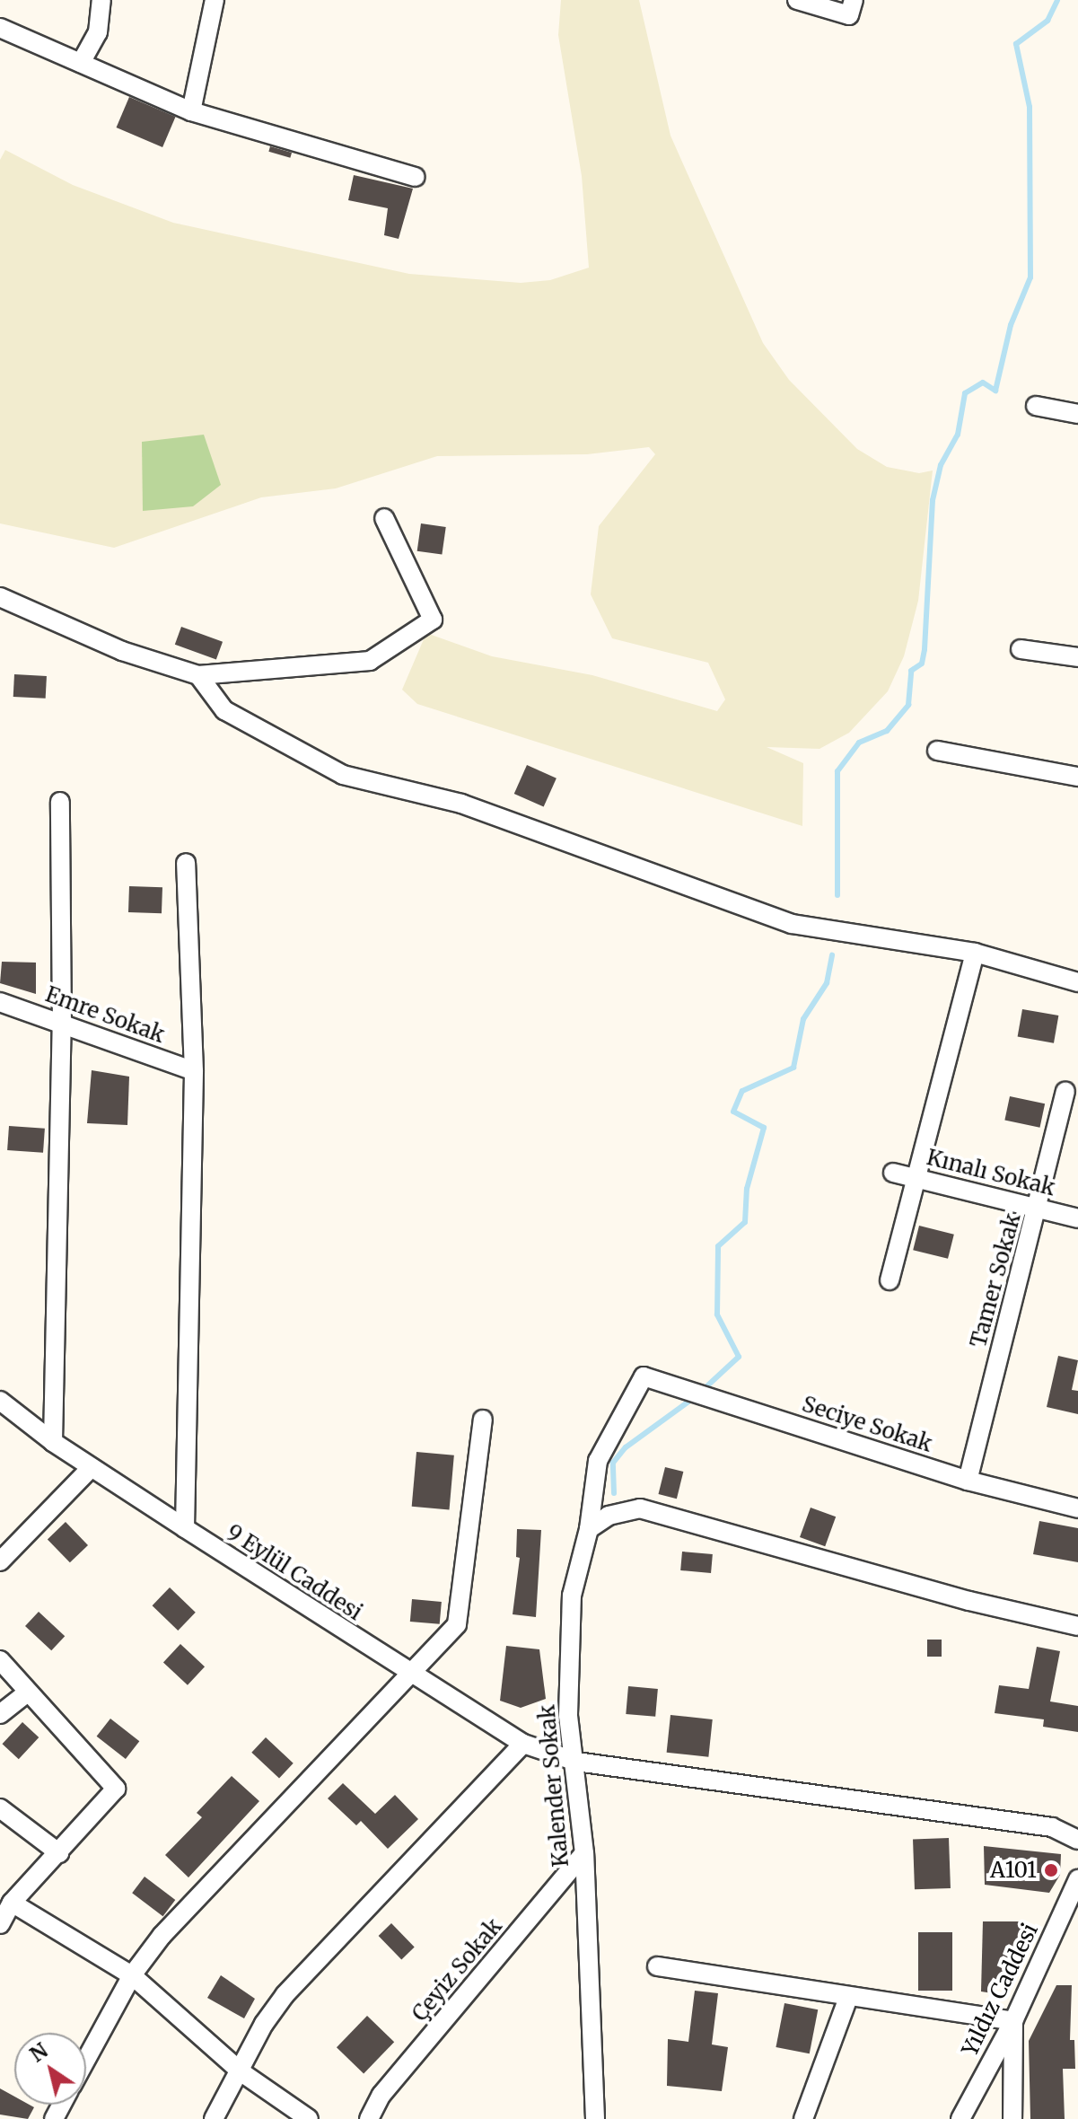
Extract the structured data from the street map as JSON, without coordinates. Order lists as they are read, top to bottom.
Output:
{
  "streets": {
    "street": [
      "Emre Sokak",
      "Kınalı Sokak",
      "Tamer Sokak",
      "Seciye Sokak",
      "9 Eylül Caddesi",
      "Kalender Sokak",
      "Çeyiz Sokak",
      "Yıldız Caddesi"
    ]
  },
  "crossings": [
    ["Kınalı Sokak", "Tamer Sokak"],
    ["Tamer Sokak", "Seciye Sokak"],
    ["Seciye Sokak", "Kalender Sokak"],
    ["9 Eylül Caddesi", "Kalender Sokak"],
    ["Kalender Sokak", "Çeyiz Sokak"]
  ],
  "places": ["A101"],
  "north": "top left"
}
